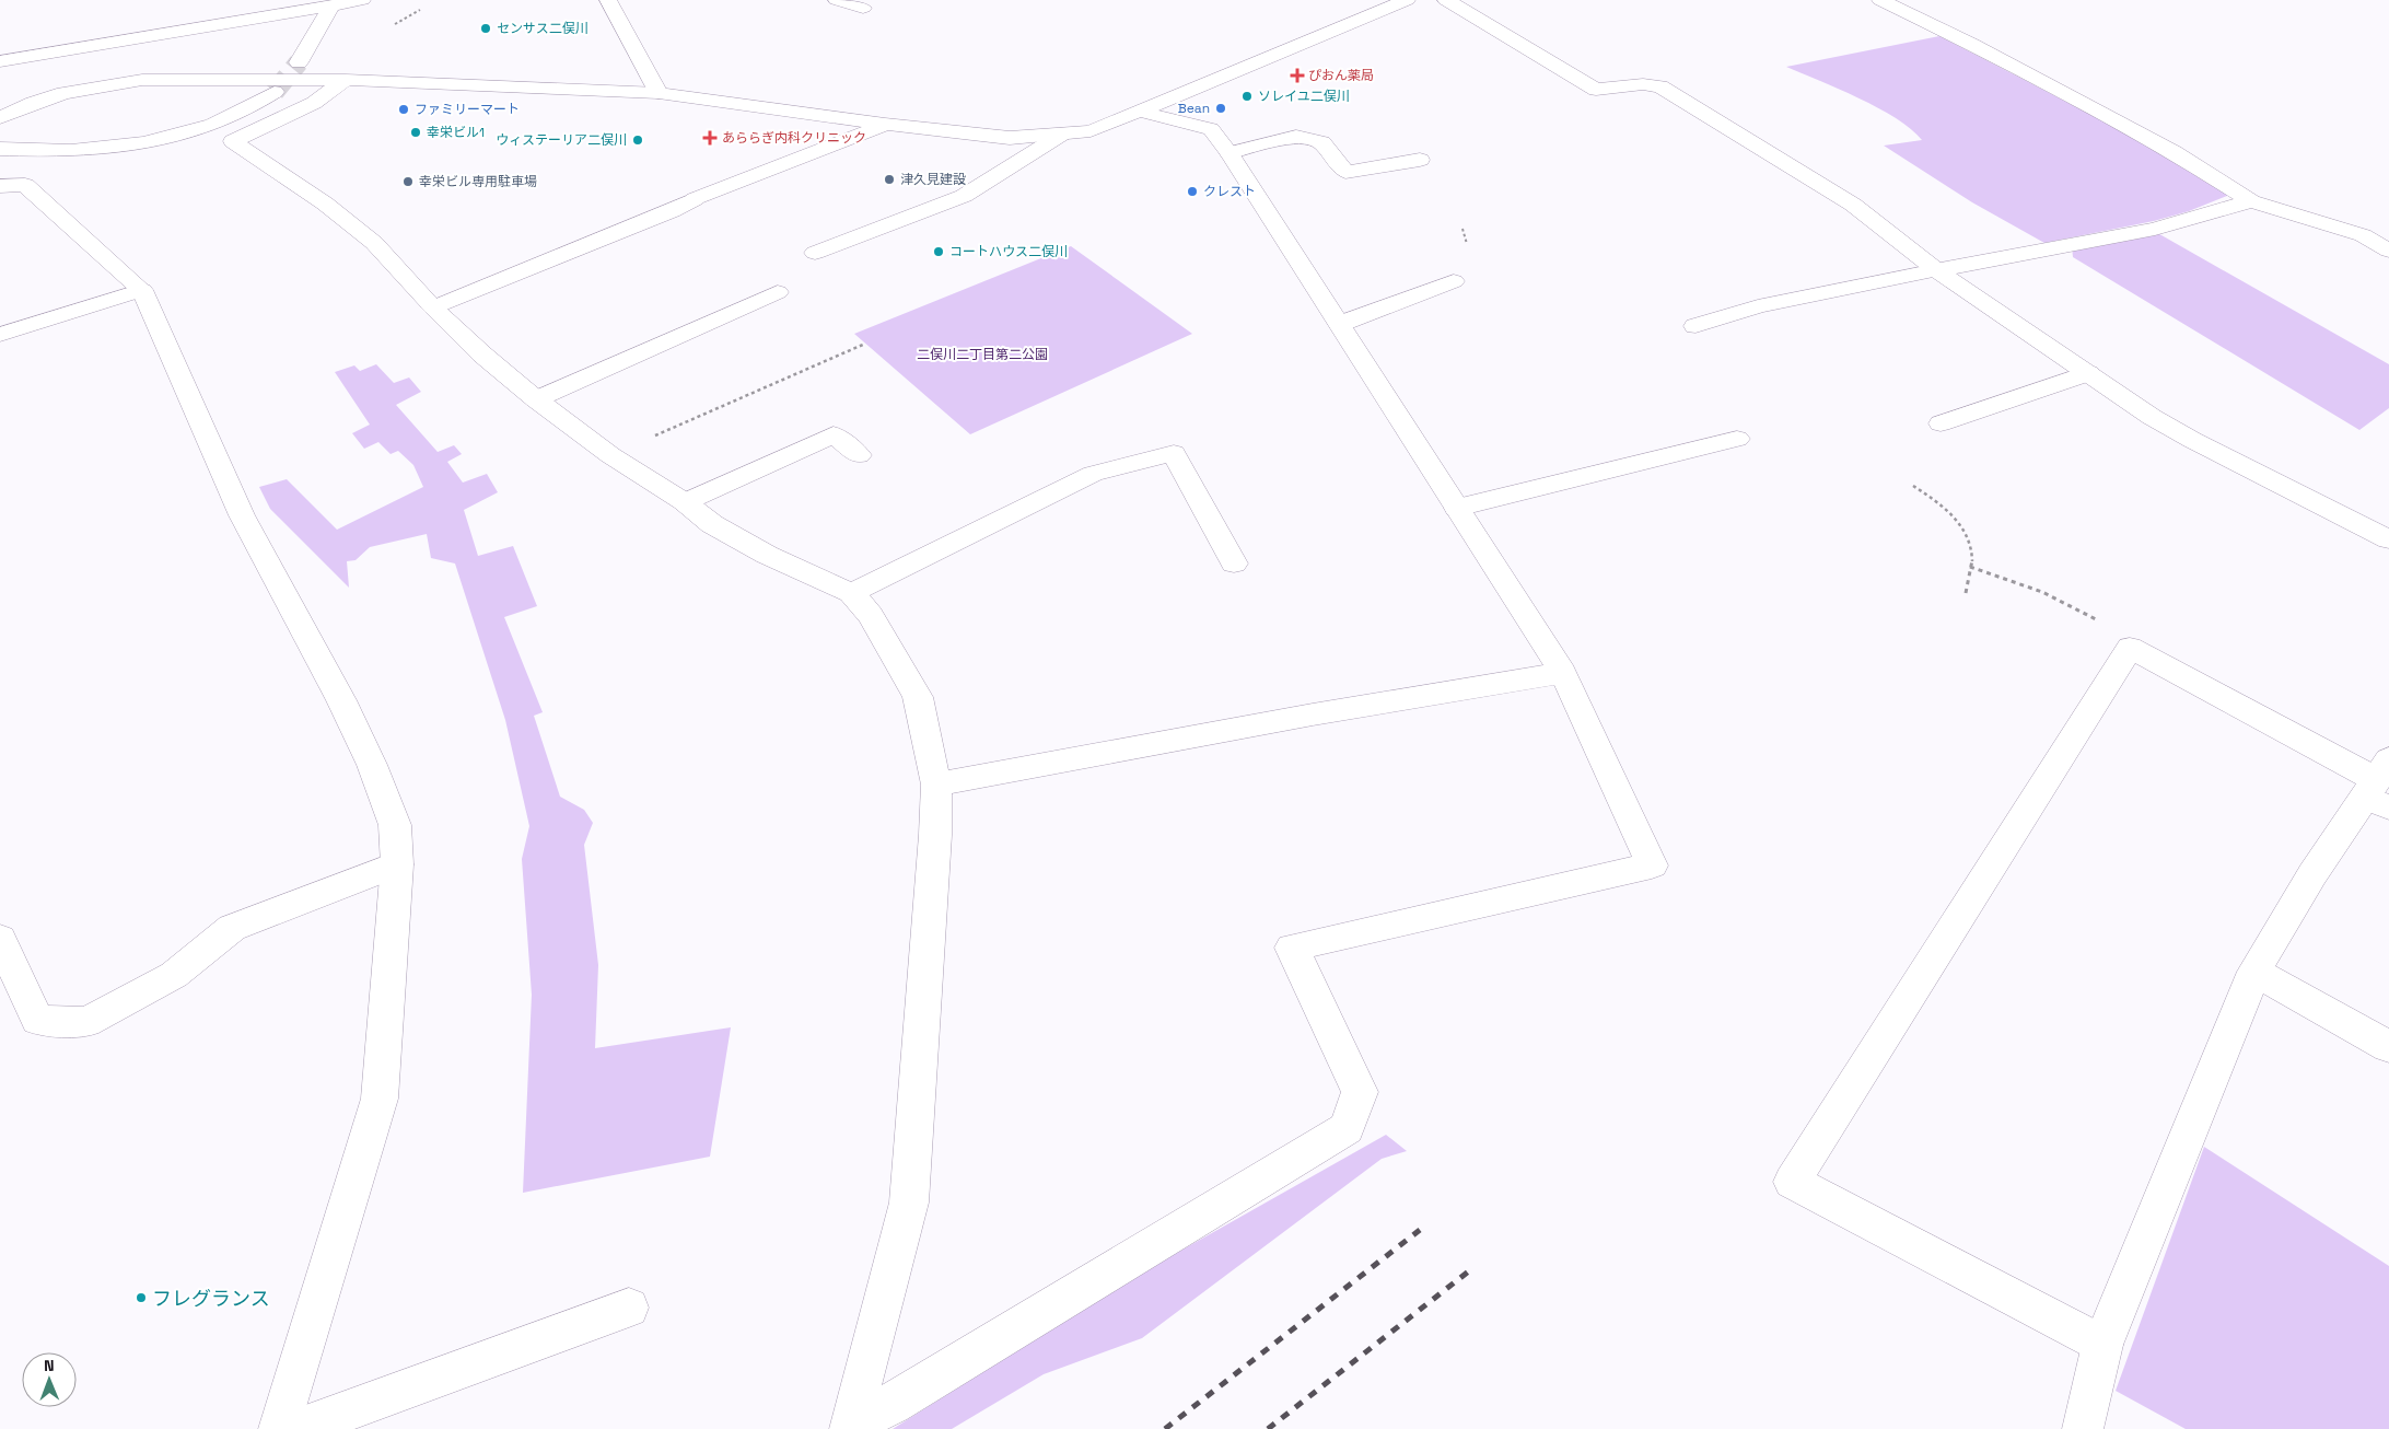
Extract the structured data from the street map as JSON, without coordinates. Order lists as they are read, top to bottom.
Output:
{
  "parks": ["二俣川二丁目第二公園"],
  "places": {
    "other": [
      "センサス二俣川",
      "ソレイユ二俣川",
      "Bean",
      "ファミリーマート",
      "幸栄ビル1",
      "ウィステーリア二俣川",
      "津久見建設",
      "幸栄ビル専用駐車場",
      "クレスト",
      "コートハウス二俣川",
      "フレグランス"
    ],
    "health": ["ぴおん薬局", "あららぎ内科クリニック"]
  },
  "north": "top"
}
